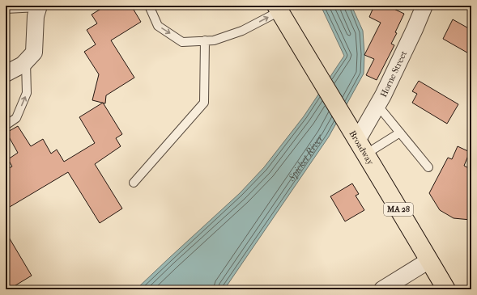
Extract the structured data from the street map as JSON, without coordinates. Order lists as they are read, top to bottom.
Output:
{
  "streets": {
    "main road": ["Broadway", "MA 28"],
    "street": ["Horne Street"]
  },
  "crossings": [
    ["Horne Street", "Broadway"]
  ],
  "water": ["Spicket River"]
}
